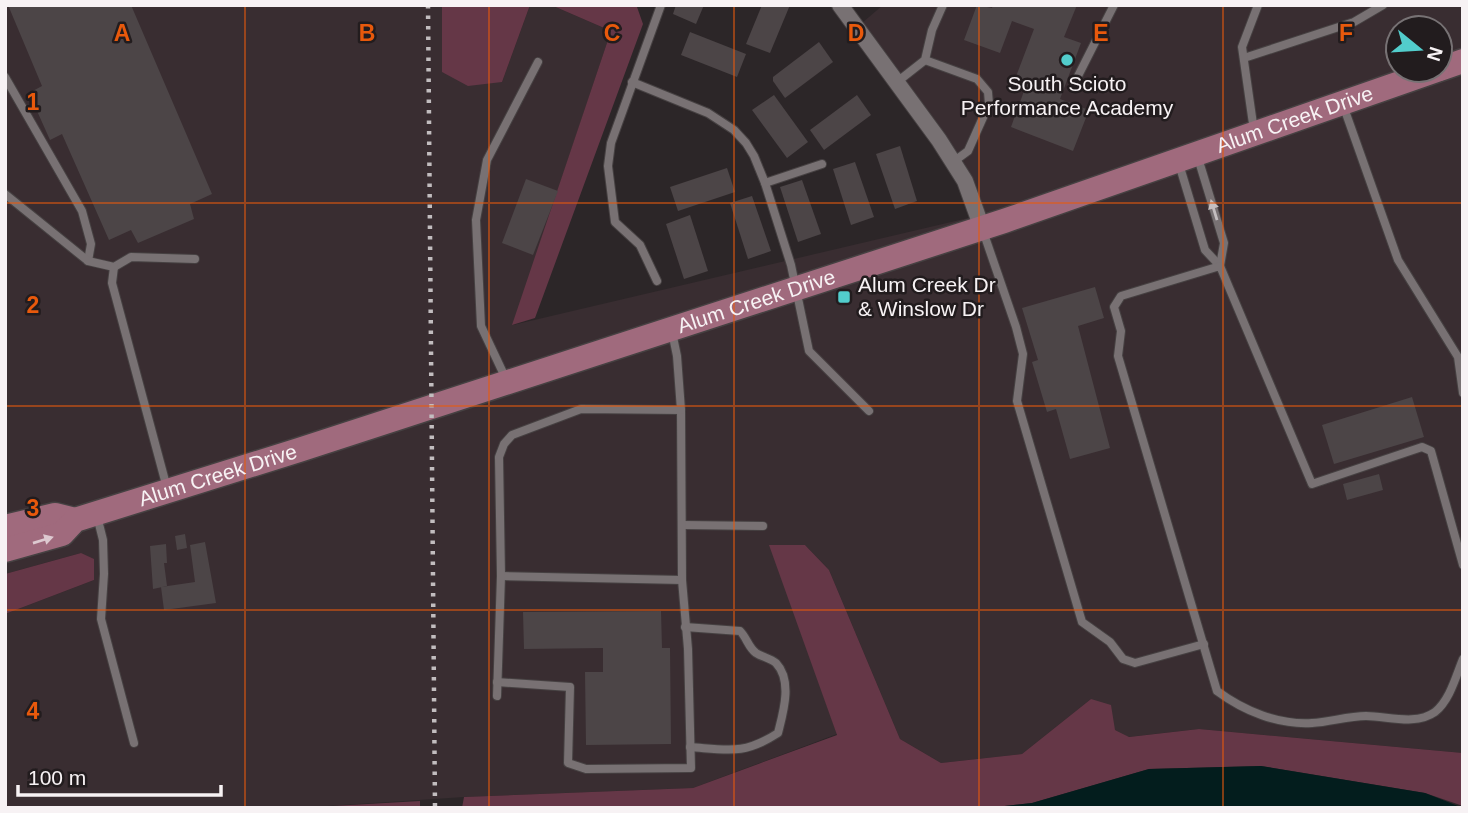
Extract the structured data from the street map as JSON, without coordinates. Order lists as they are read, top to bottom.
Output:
{
  "streets": {
    "main road": ["Alum Creek Drive"]
  },
  "places": {
    "other": ["South Scioto Performance Academy"],
    "transit": ["Alum Creek Dr & Winslow Dr"]
  },
  "scale_bar": "100 m",
  "north": "right",
  "grid": {
    "columns": [
      "A",
      "B",
      "C",
      "D",
      "E",
      "F"
    ],
    "rows": [
      "1",
      "2",
      "3",
      "4"
    ]
  }
}
